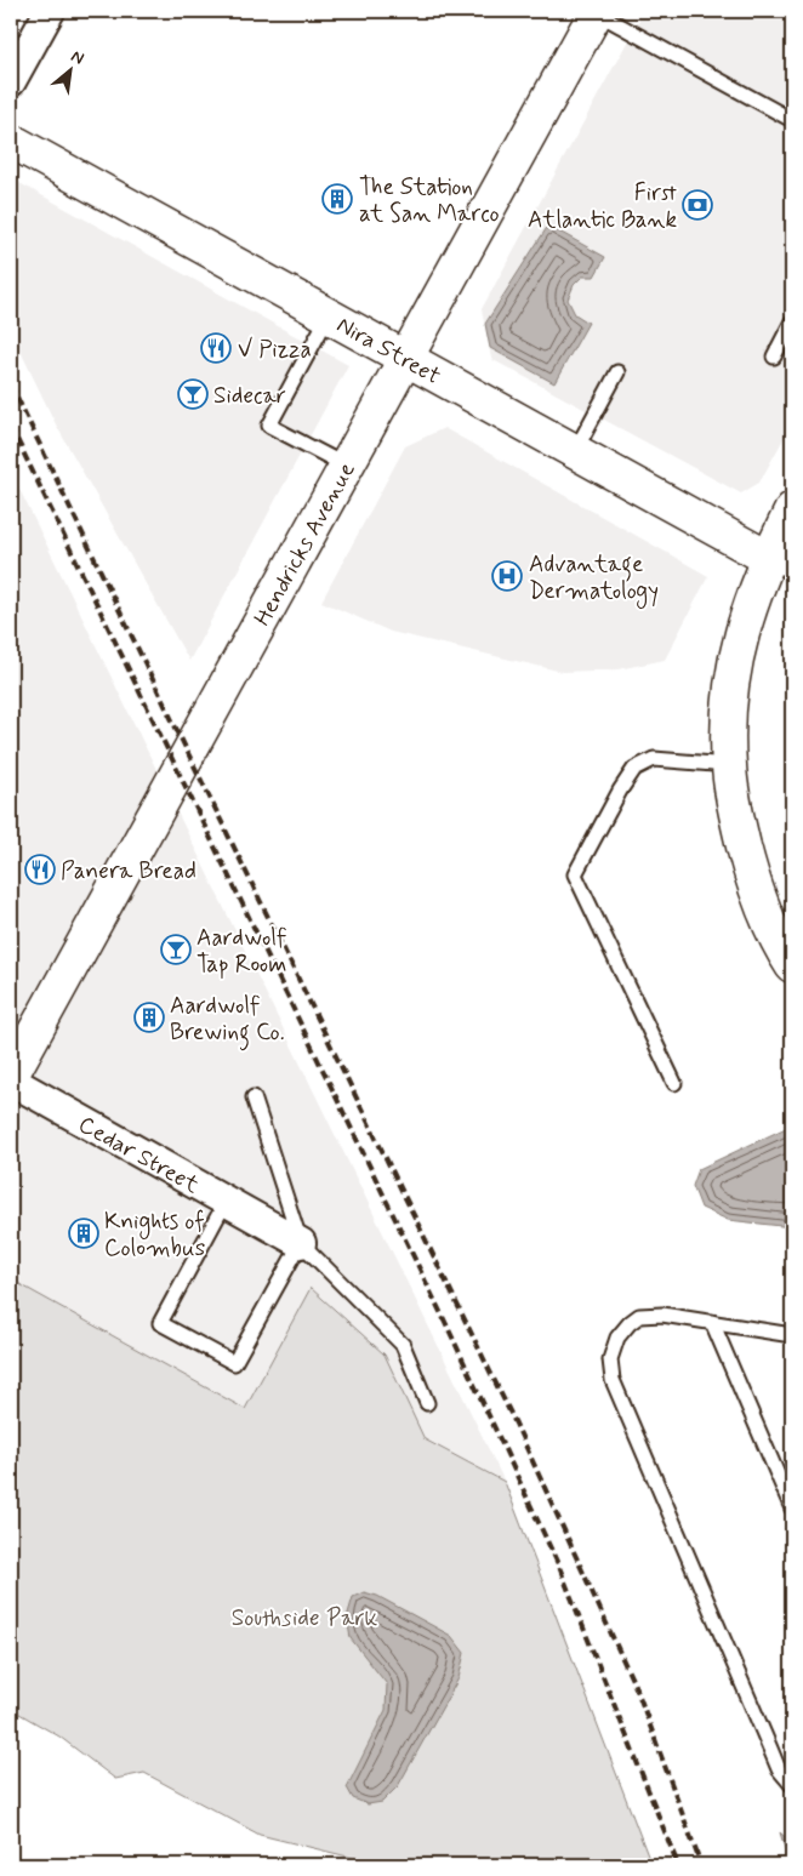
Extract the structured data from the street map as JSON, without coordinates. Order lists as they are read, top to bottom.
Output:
{
  "streets": {
    "main road": ["Nira Street", "Hendricks Avenue"],
    "street": ["Cedar Street"]
  },
  "crossings": [
    ["Nira Street", "Hendricks Avenue"]
  ],
  "parks": ["Southside Park"],
  "places": {
    "building": ["The Station at San Marco", "Aardwolf Brewing Co.", "Knights of Colombus"],
    "bank": ["First Atlantic Bank"],
    "restaurant": ["V Pizza", "Panera Bread"],
    "bar": ["Sidecar", "Aardwolf Tap Room"],
    "hospital": ["Advantage Dermatology"]
  },
  "north": "top right"
}
